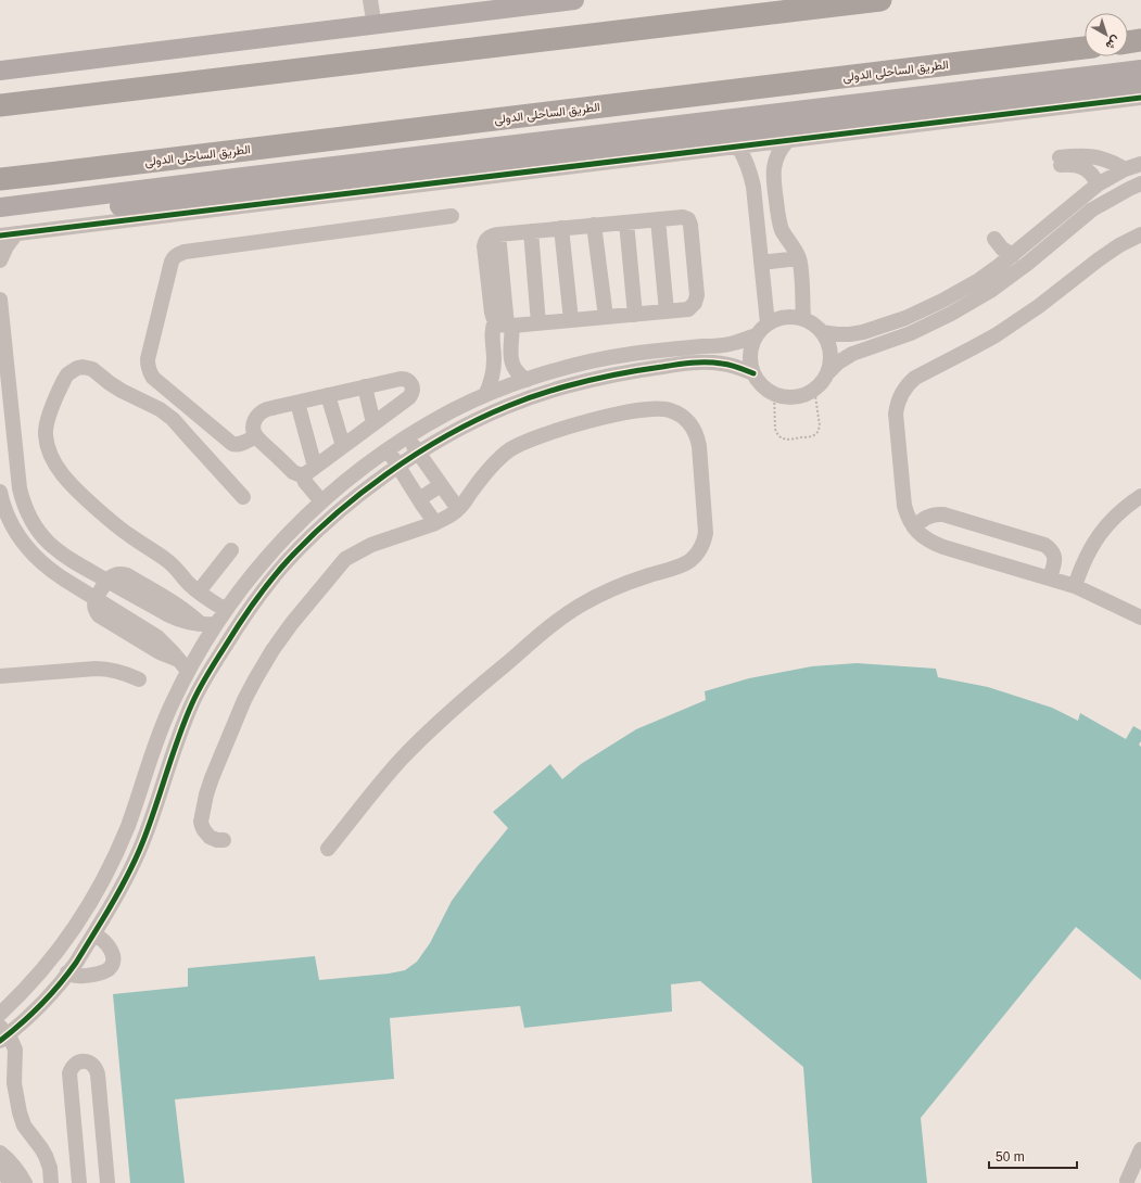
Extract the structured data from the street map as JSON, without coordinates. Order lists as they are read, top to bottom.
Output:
{
  "streets": {
    "highway": ["الطريق الساحلى الدولى"]
  },
  "scale_bar": "50 m",
  "north": "bottom right"
}
